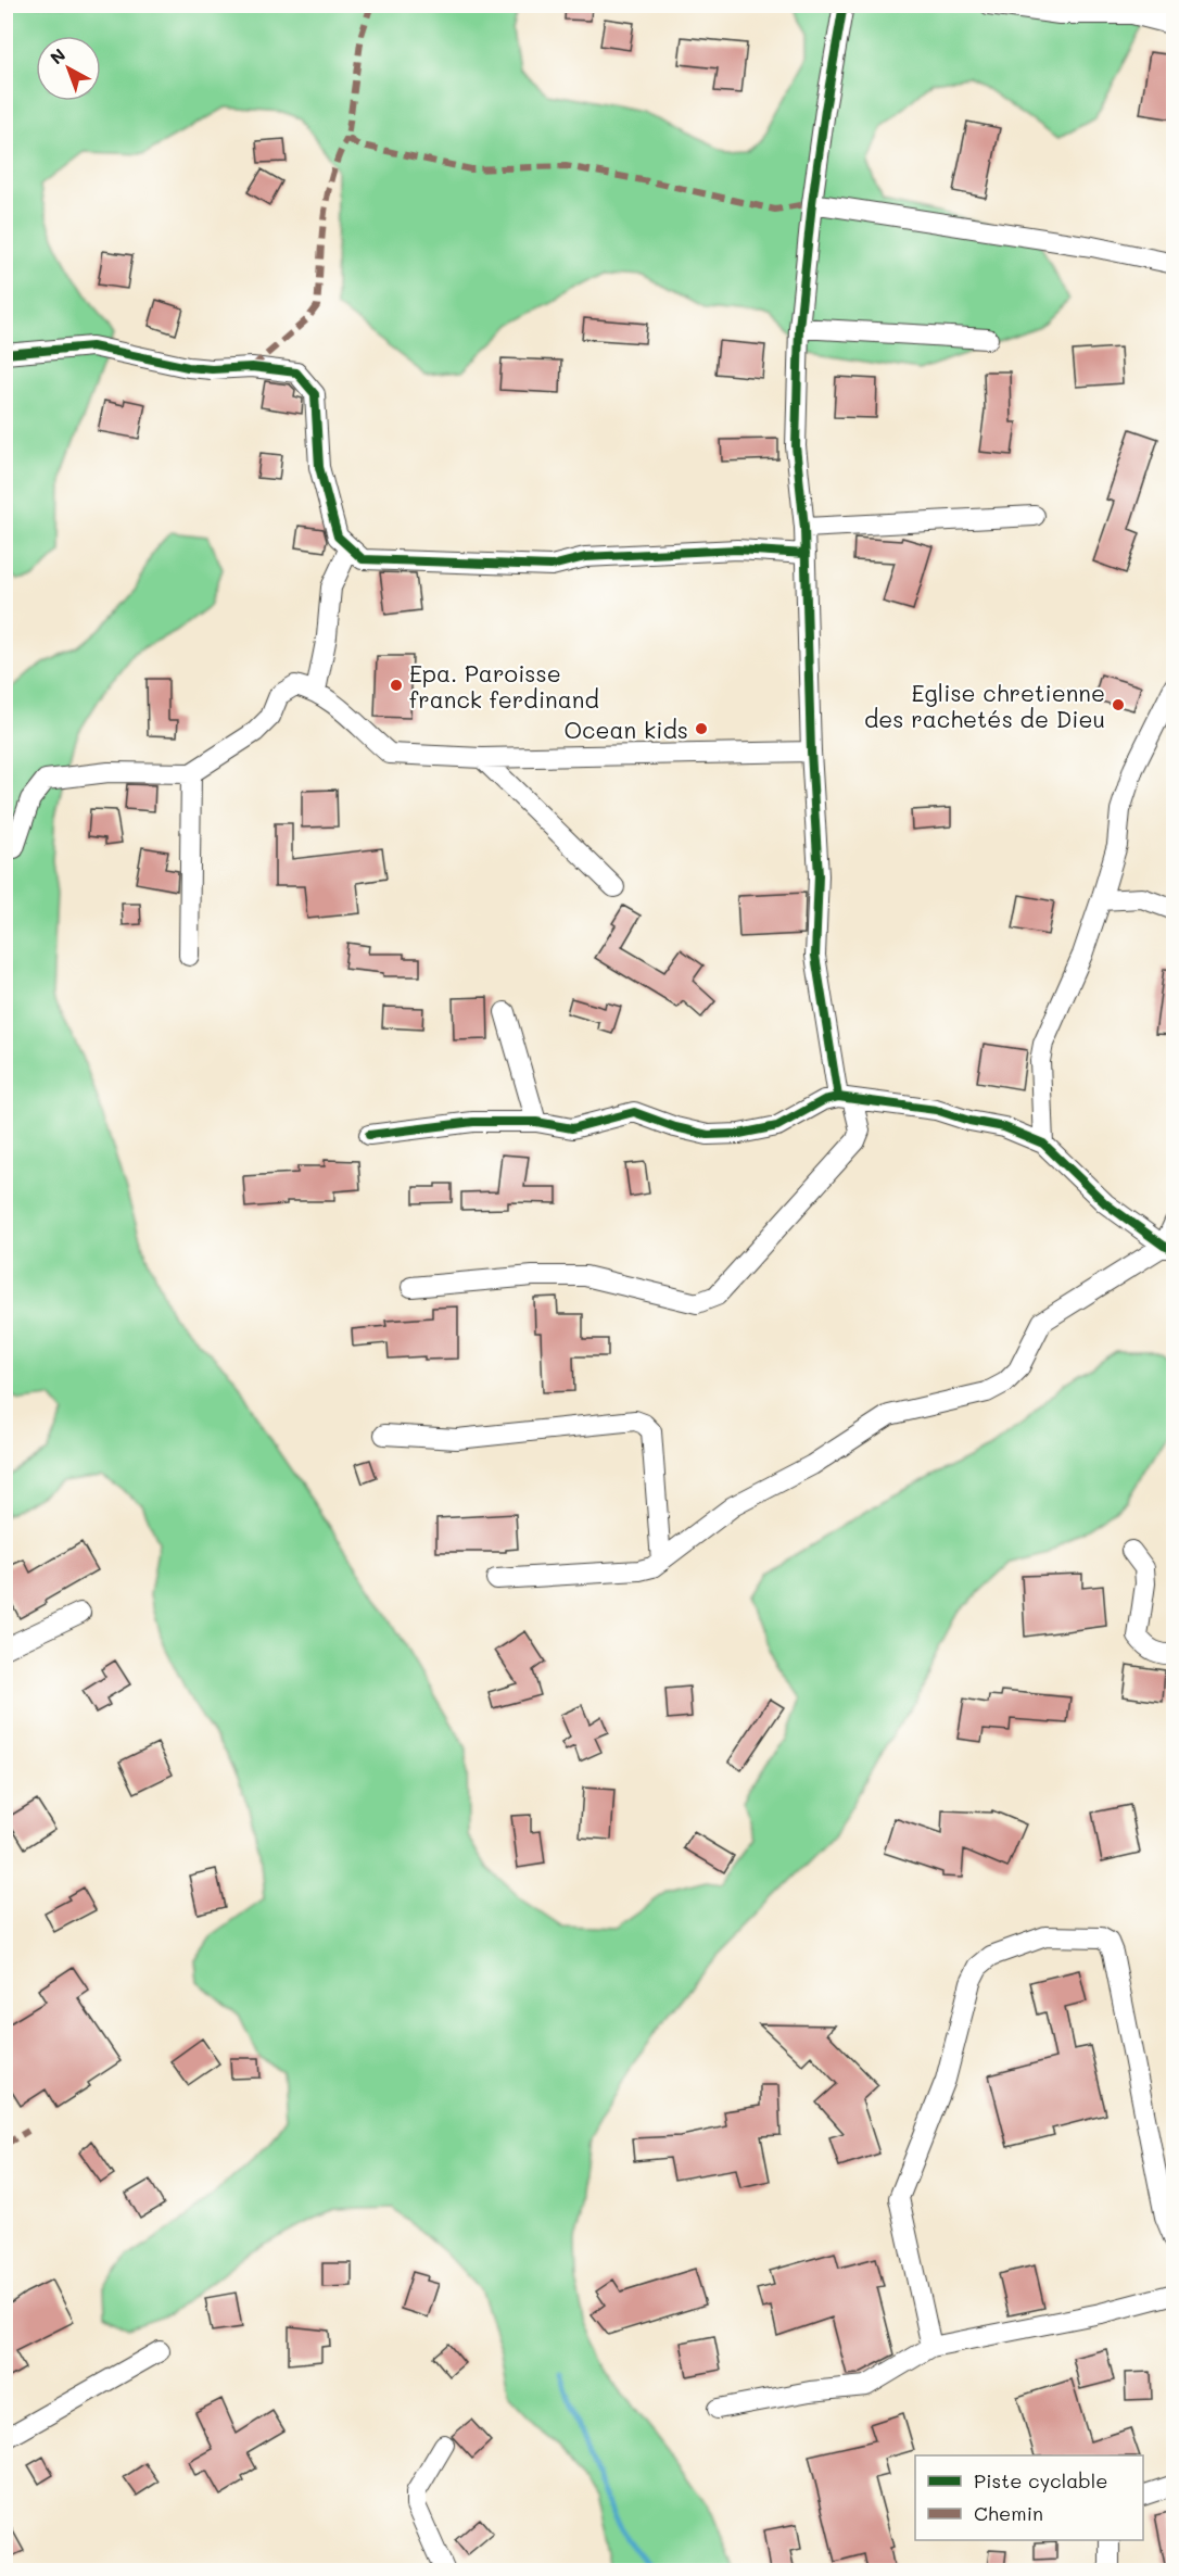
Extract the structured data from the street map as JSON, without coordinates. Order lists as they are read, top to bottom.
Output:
{
  "places": ["Epa. Paroisse franck ferdinand", "Eglise chretienne des rachetés de Dieu", "Ocean kids"],
  "legend": ["Piste cyclable", "Chemin"],
  "north": "top left"
}
